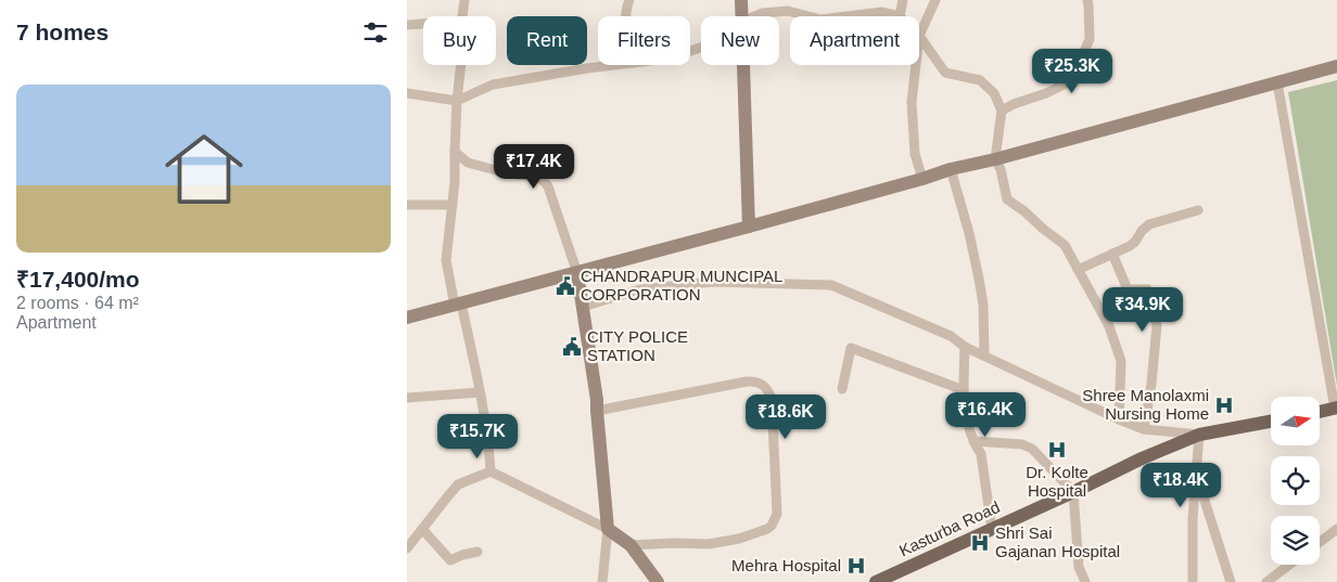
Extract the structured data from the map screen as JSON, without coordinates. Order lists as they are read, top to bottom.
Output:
{
  "streets": {
    "main road": ["Kasturba Road"]
  },
  "places": {
    "public building": ["CHANDRAPUR MUNCIPAL CORPORATION", "CITY POLICE STATION"],
    "hospital": [
      "Shree Manolaxmi Nursing Home",
      "Dr. Kolte Hospital",
      "Shri Sai Gajanan Hospital",
      "Mehra Hospital"
    ]
  },
  "north": "right",
  "page": {
    "heading": "7 homes",
    "chip": [
      "Buy",
      "Rent",
      "Filters",
      "New",
      "Apartment"
    ],
    "price": [
      "₹25.3K",
      "₹17.4K",
      "₹34.9K",
      "₹16.4K",
      "₹18.6K",
      "₹15.7K",
      "₹18.4K"
    ],
    "list": [
      {
        "name": "₹17,400/mo",
        "note": "2 rooms · 64 m² · Apartment"
      }
    ]
  }
}
